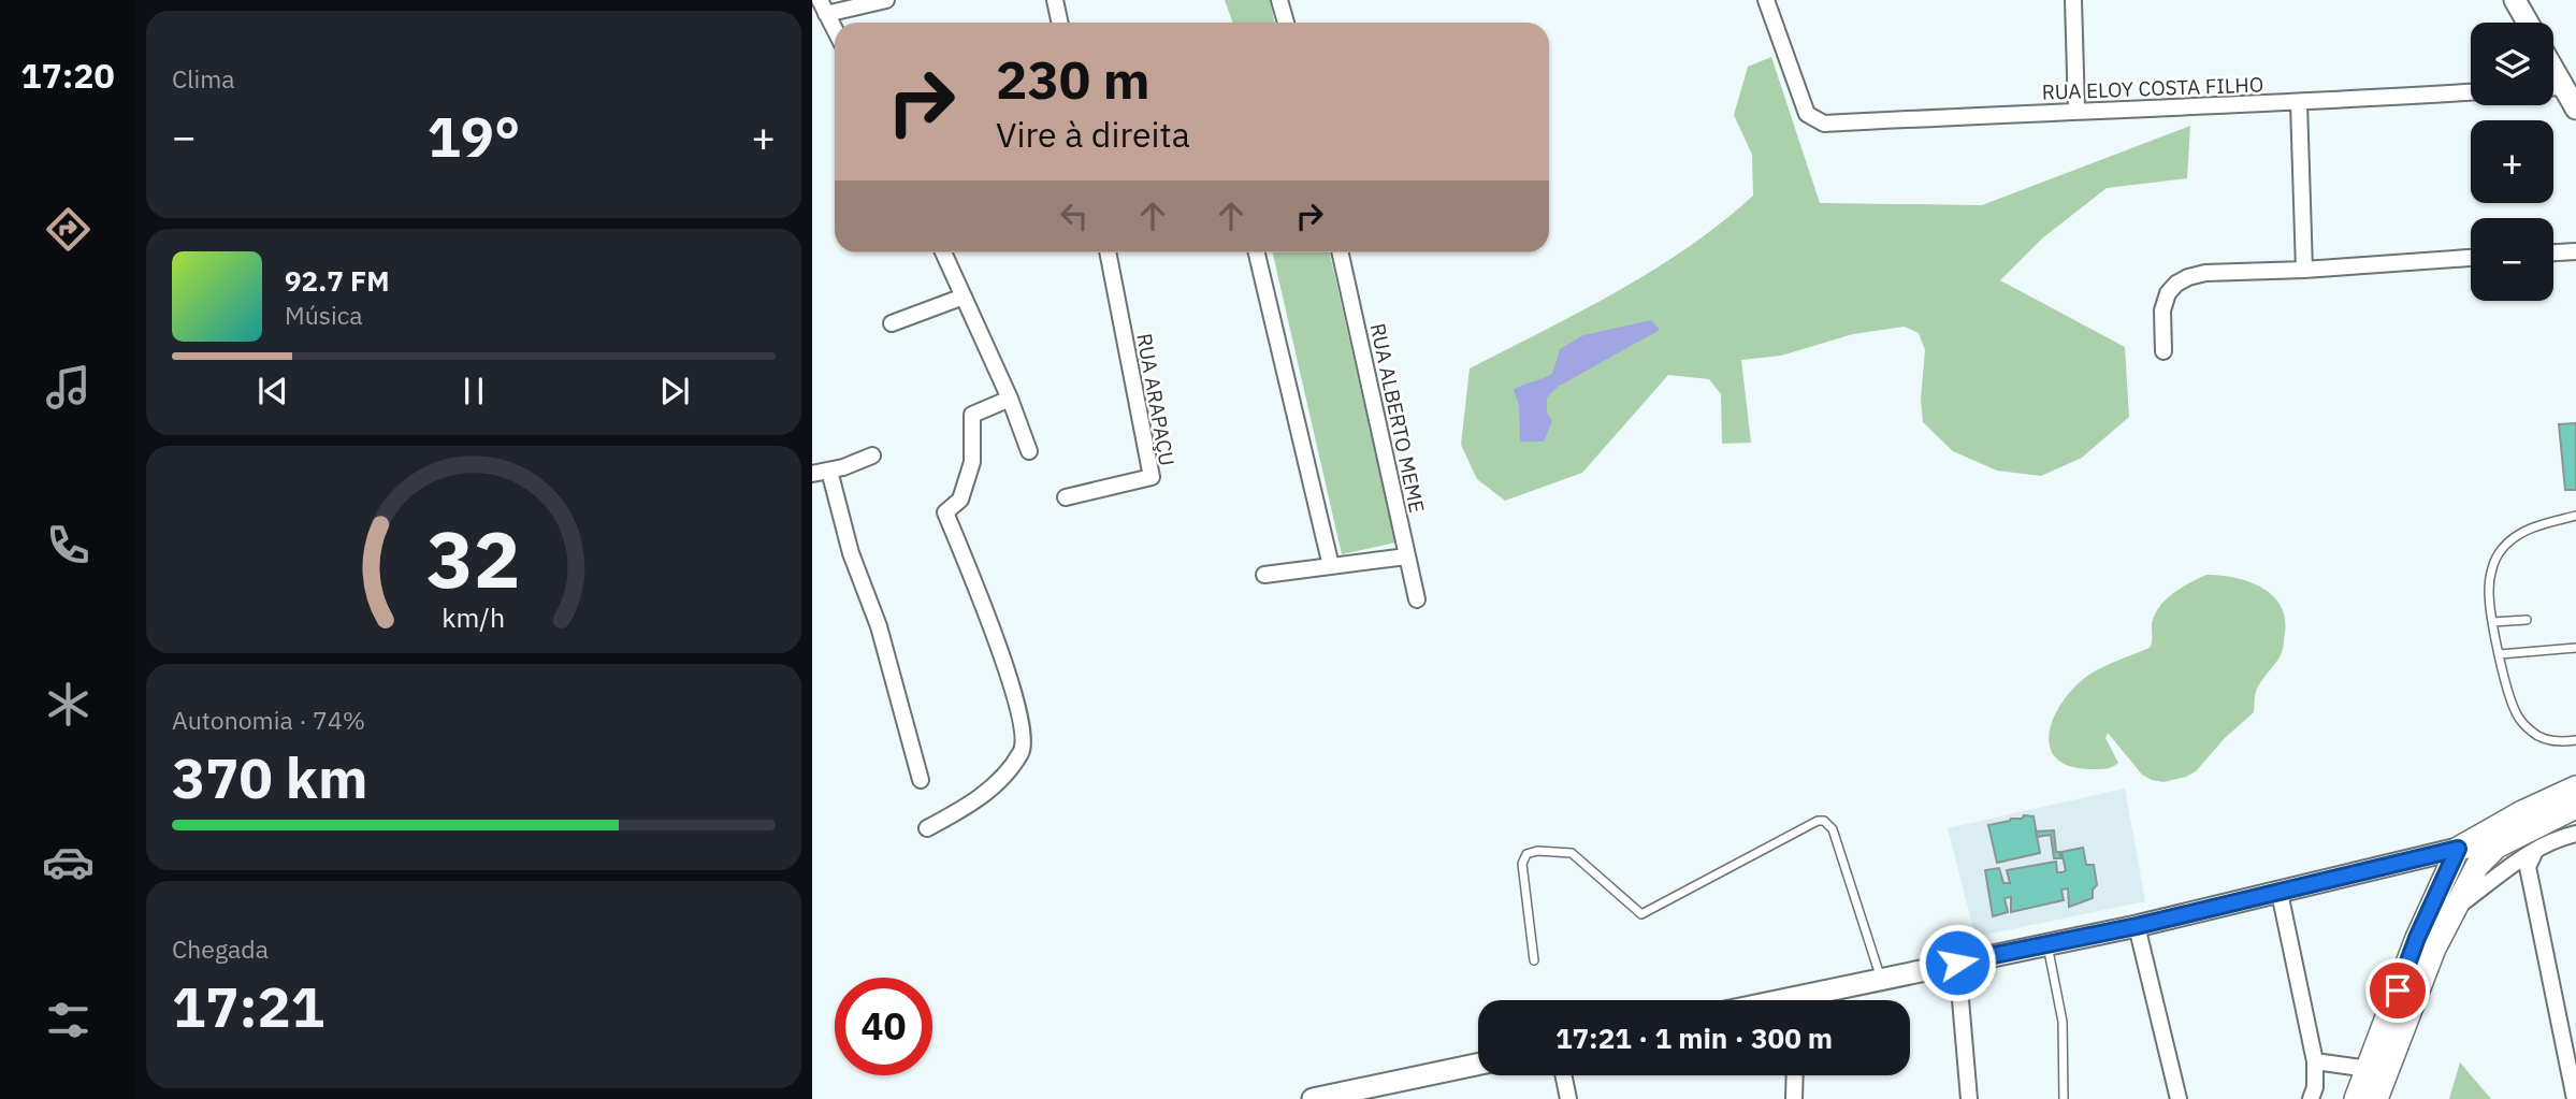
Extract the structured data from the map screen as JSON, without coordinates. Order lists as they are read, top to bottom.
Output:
{
  "streets": {
    "street": ["RUA ELOY COSTA FILHO", "RUA ARAPAÇU", "RUA ALBERTO MEME"]
  },
  "page": {
    "tabs": "17:20",
    "tile": [
      "Clima",
      ["Autonomia · 74%", "370 km"],
      ["Chegada", "17:21"]
    ],
    "map_buttons": ["+", "−"],
    "turn": ["230 m", "Vire à direita"],
    "heat": ["−", "19°", "+"],
    "song": ["92.7 FM", "Música"],
    "limit": "40",
    "trip": "17:21 · 1 min · 300 m",
    "gauge": ["32", "km/h"]
  }
}
